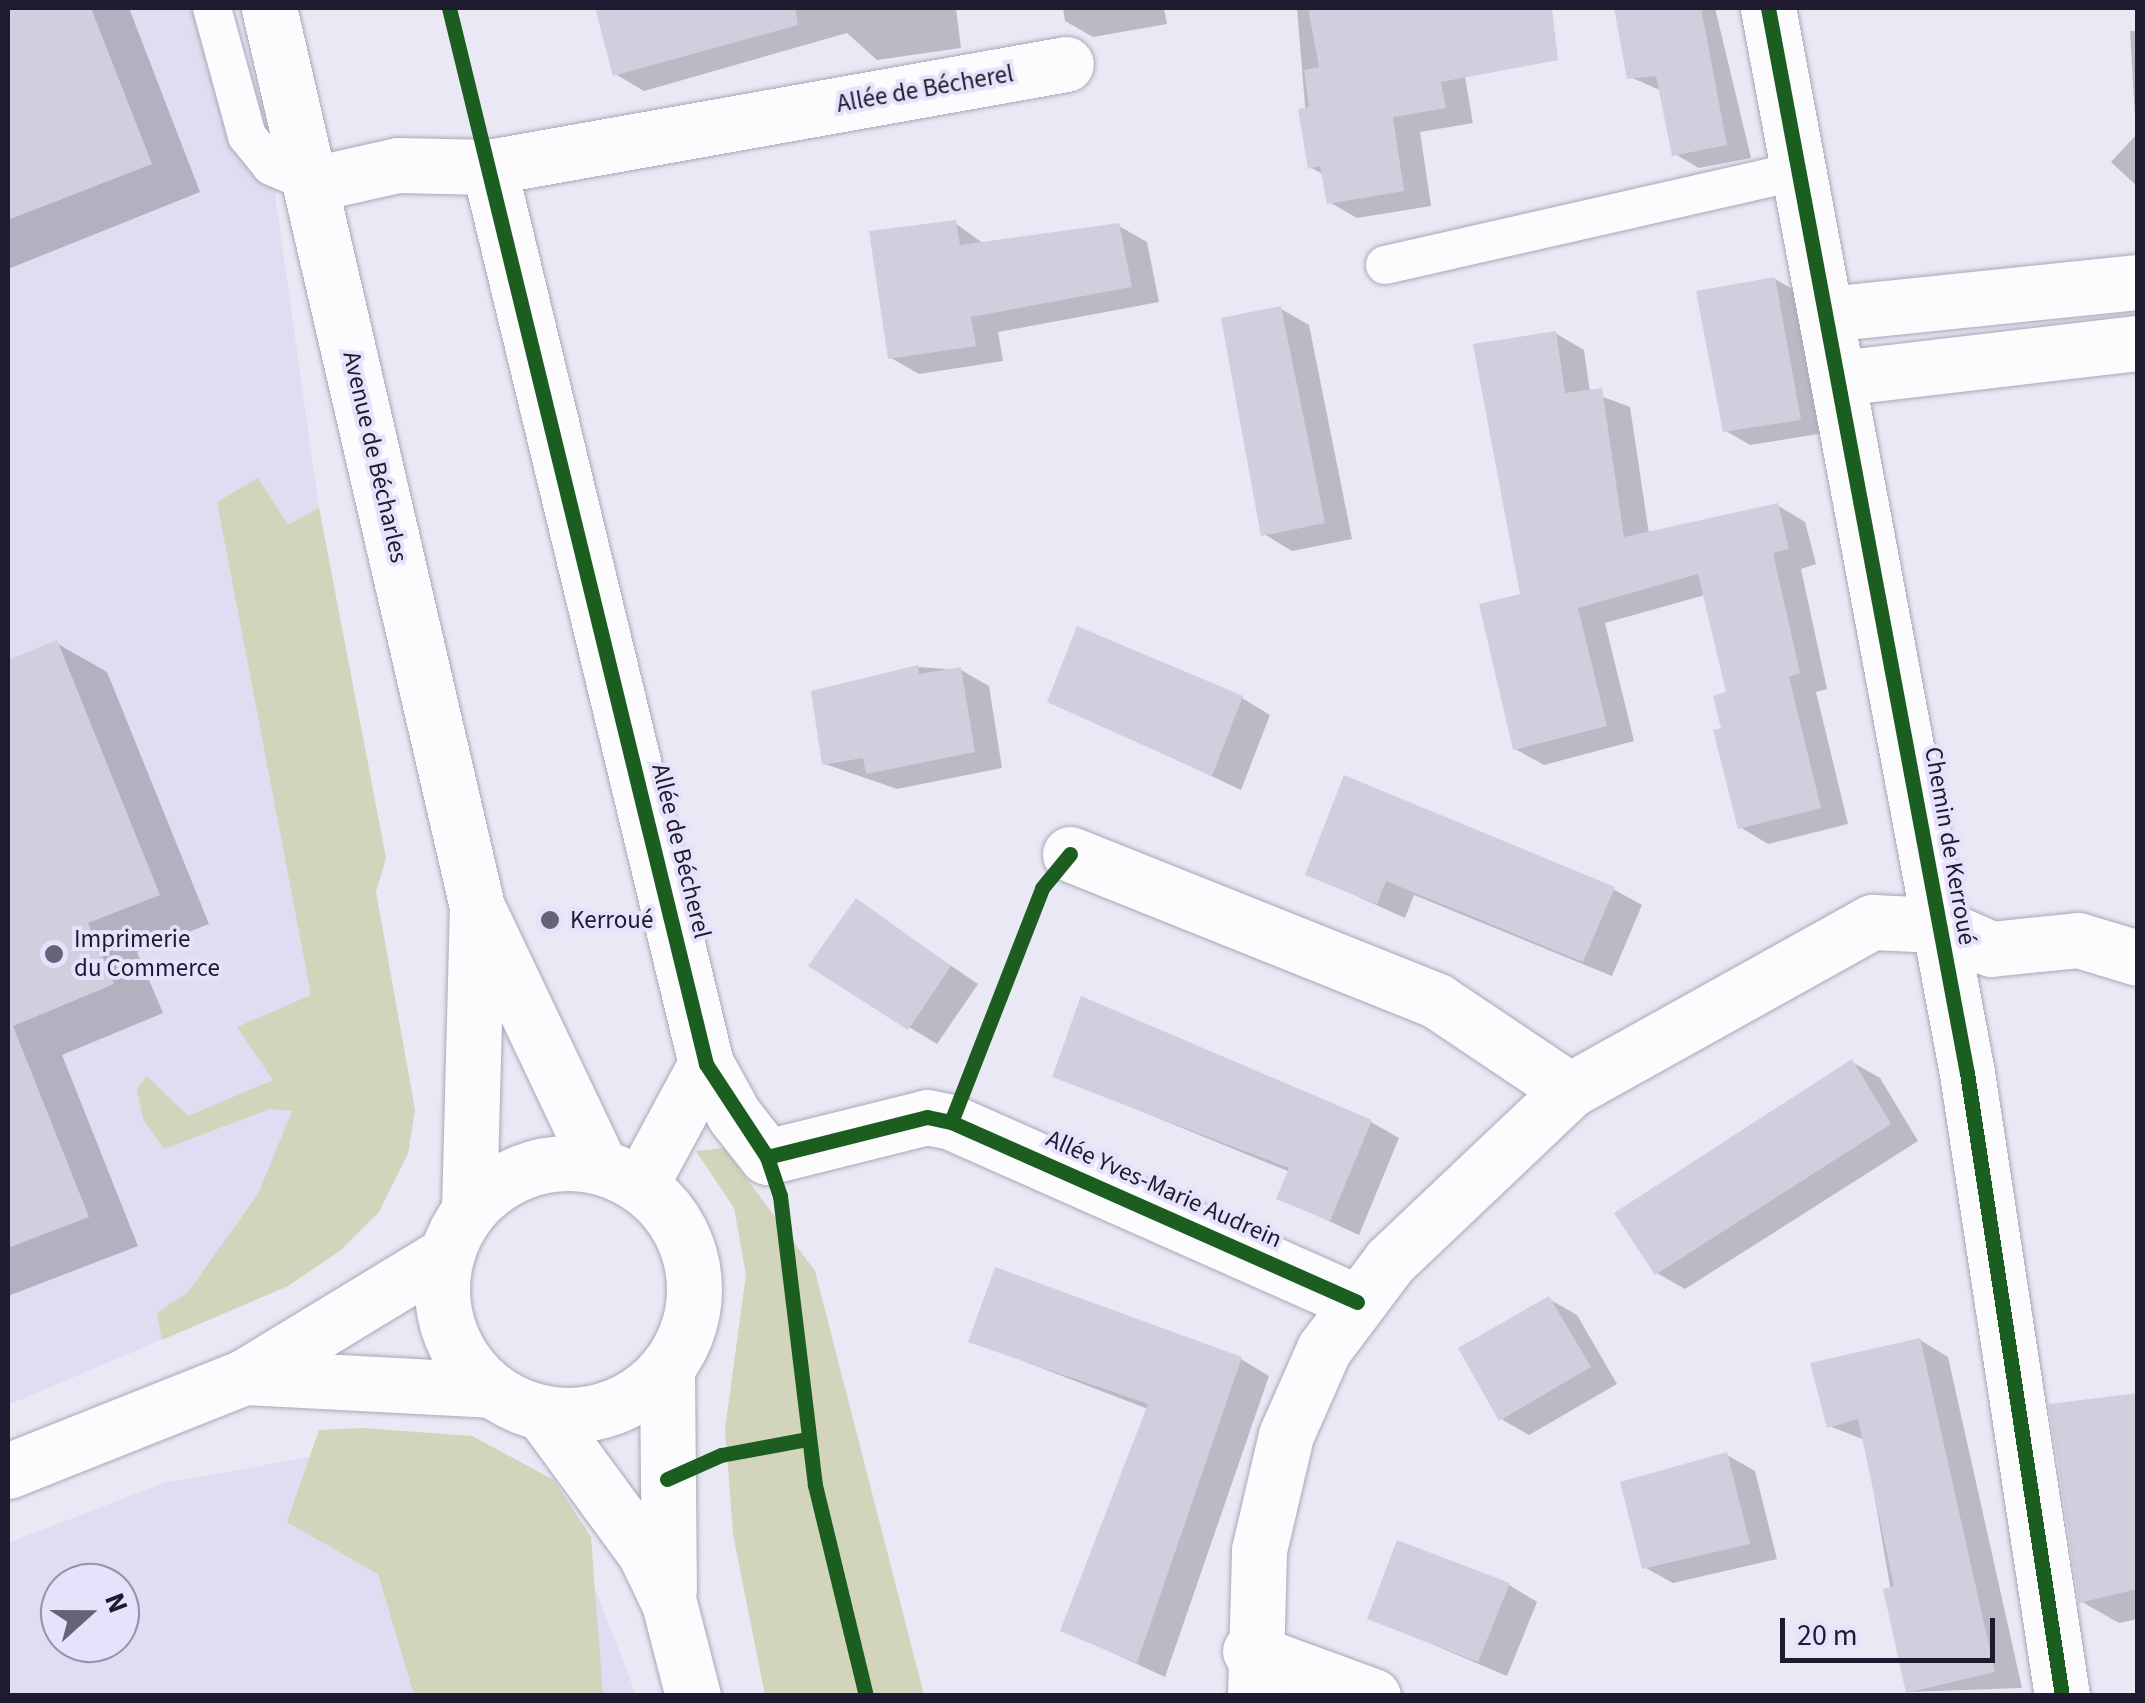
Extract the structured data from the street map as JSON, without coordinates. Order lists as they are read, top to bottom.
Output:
{
  "streets": {
    "street": [
      "Allée de Bécherel",
      "Avenue de Bécharles",
      "Chemin de Kerroué",
      "Allée Yves-Marie Audrein"
    ]
  },
  "crossings": [
    ["Allée de Bécherel", "Avenue de Bécharles"],
    ["Allée de Bécherel", "Allée Yves-Marie Audrein"]
  ],
  "places": ["Kerroué", "Imprimerie du Commerce"],
  "scale_bar": "20 m",
  "north": "right"
}
